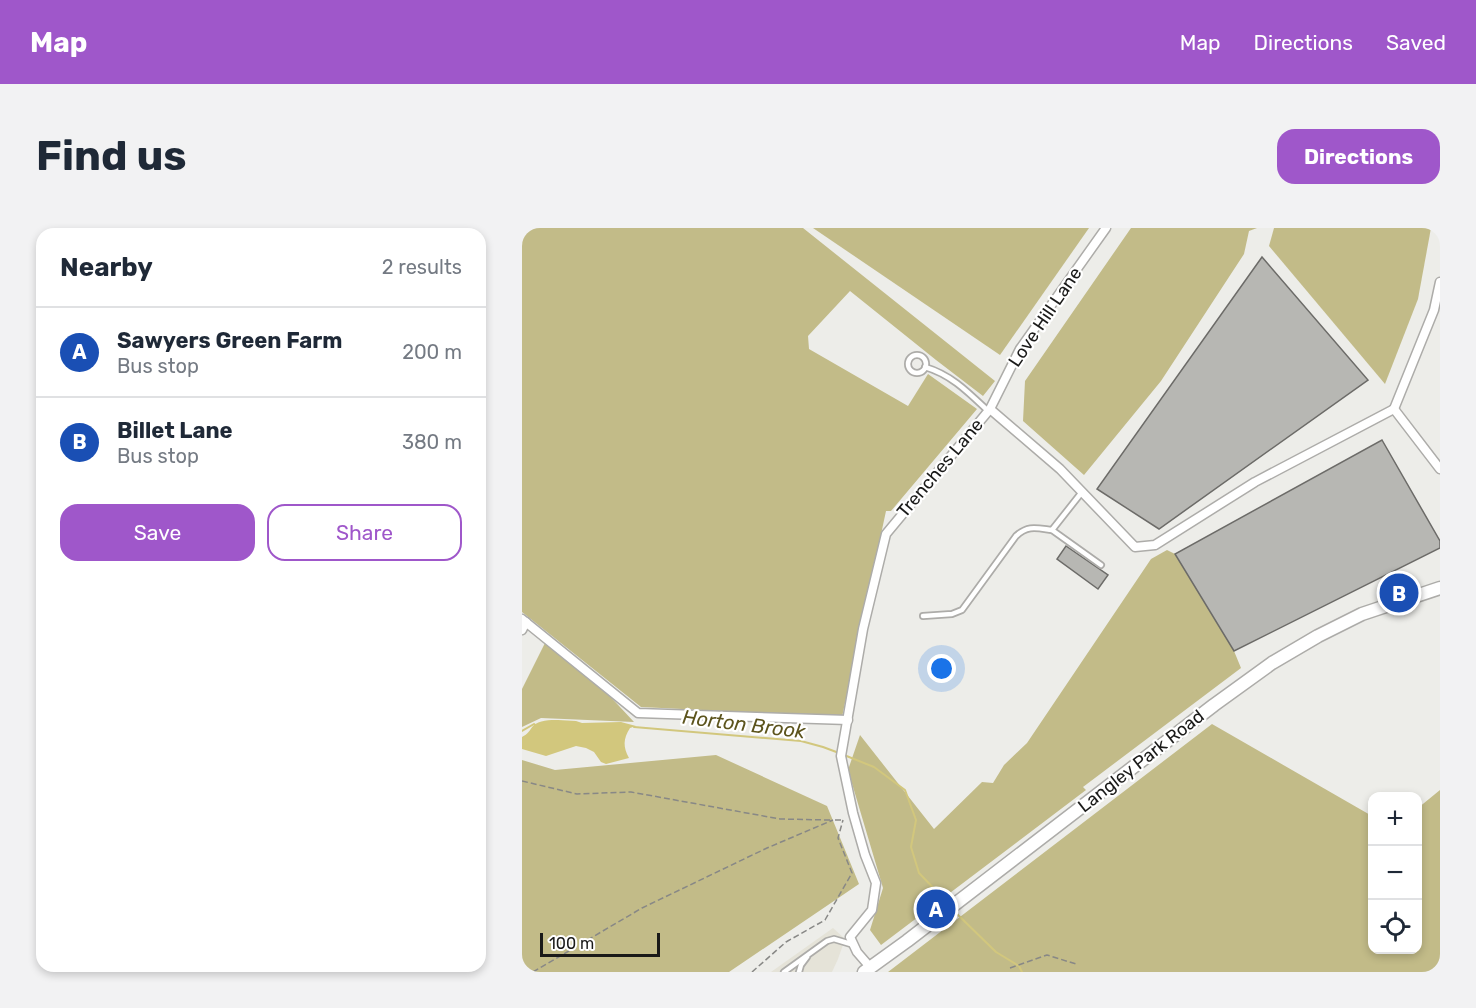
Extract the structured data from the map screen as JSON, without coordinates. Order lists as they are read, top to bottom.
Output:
{
  "streets": {
    "main road": ["Langley Park Road"],
    "street": ["Love Hill Lane", "Trenches Lane"]
  },
  "crossings": [
    ["Love Hill Lane", "Trenches Lane"]
  ],
  "water": ["Horton Brook"],
  "scale_bar": "100 m",
  "page": {
    "header": "Map",
    "nav": ["Map", "Directions", "Saved"],
    "buttons": [
      "Directions",
      ["Save", "Share"]
    ],
    "title": "Find us",
    "heading": ["Nearby", "2 results"],
    "list": [
      {
        "mark": "A",
        "name": "Sawyers Green Farm",
        "note": "Bus stop",
        "value": "200 m"
      },
      {
        "mark": "B",
        "name": "Billet Lane",
        "note": "Bus stop",
        "value": "380 m"
      }
    ],
    "pins": ["B", "A"],
    "map_buttons": ["+", "−"],
    "scale": "100 m"
  }
}
